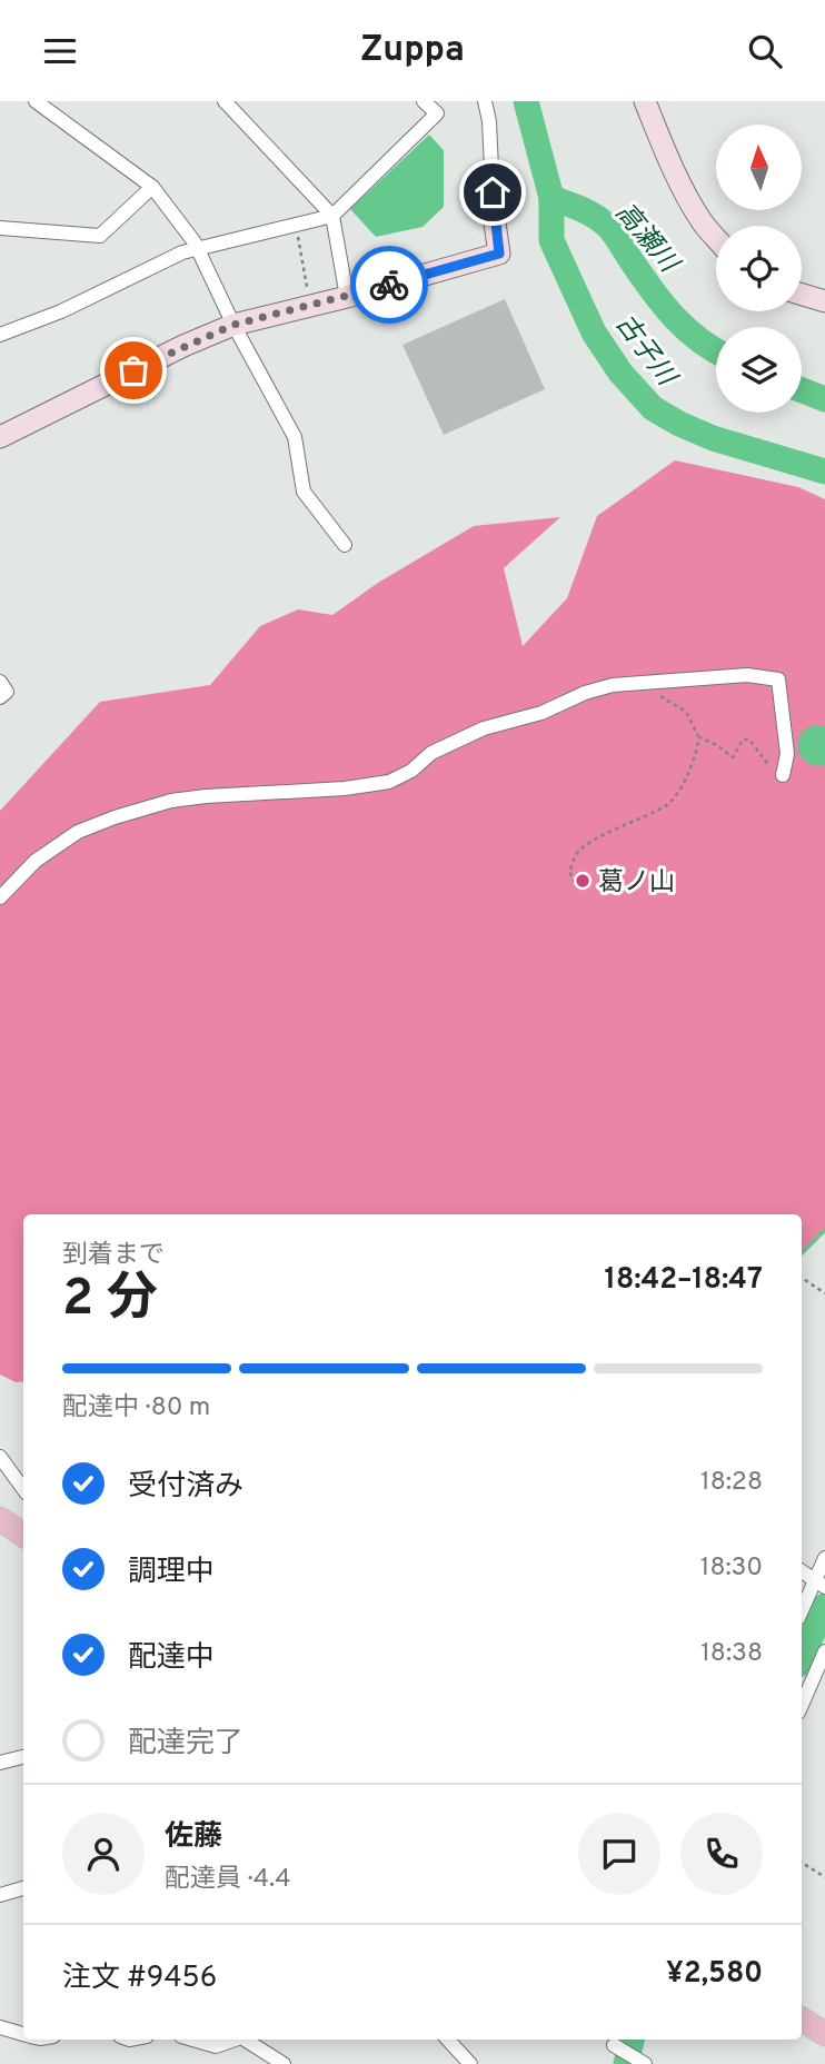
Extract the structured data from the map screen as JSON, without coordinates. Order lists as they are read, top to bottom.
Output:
{
  "water": ["高瀬川", "古子川"],
  "places": ["葛ノ山"],
  "north": "top",
  "page": {
    "header": "Zuppa",
    "heading": ["2 分", "到着まで", "18:42–18:47"],
    "panel": [
      "佐藤",
      "配達員 · 4.4",
      "注文 #9456",
      "¥2,580"
    ],
    "bar": "配達中 · 80 m",
    "list": [
      ["受付済み", "18:28"],
      ["調理中", "18:30"],
      ["配達中", "18:38"],
      "配達完了"
    ]
  }
}
